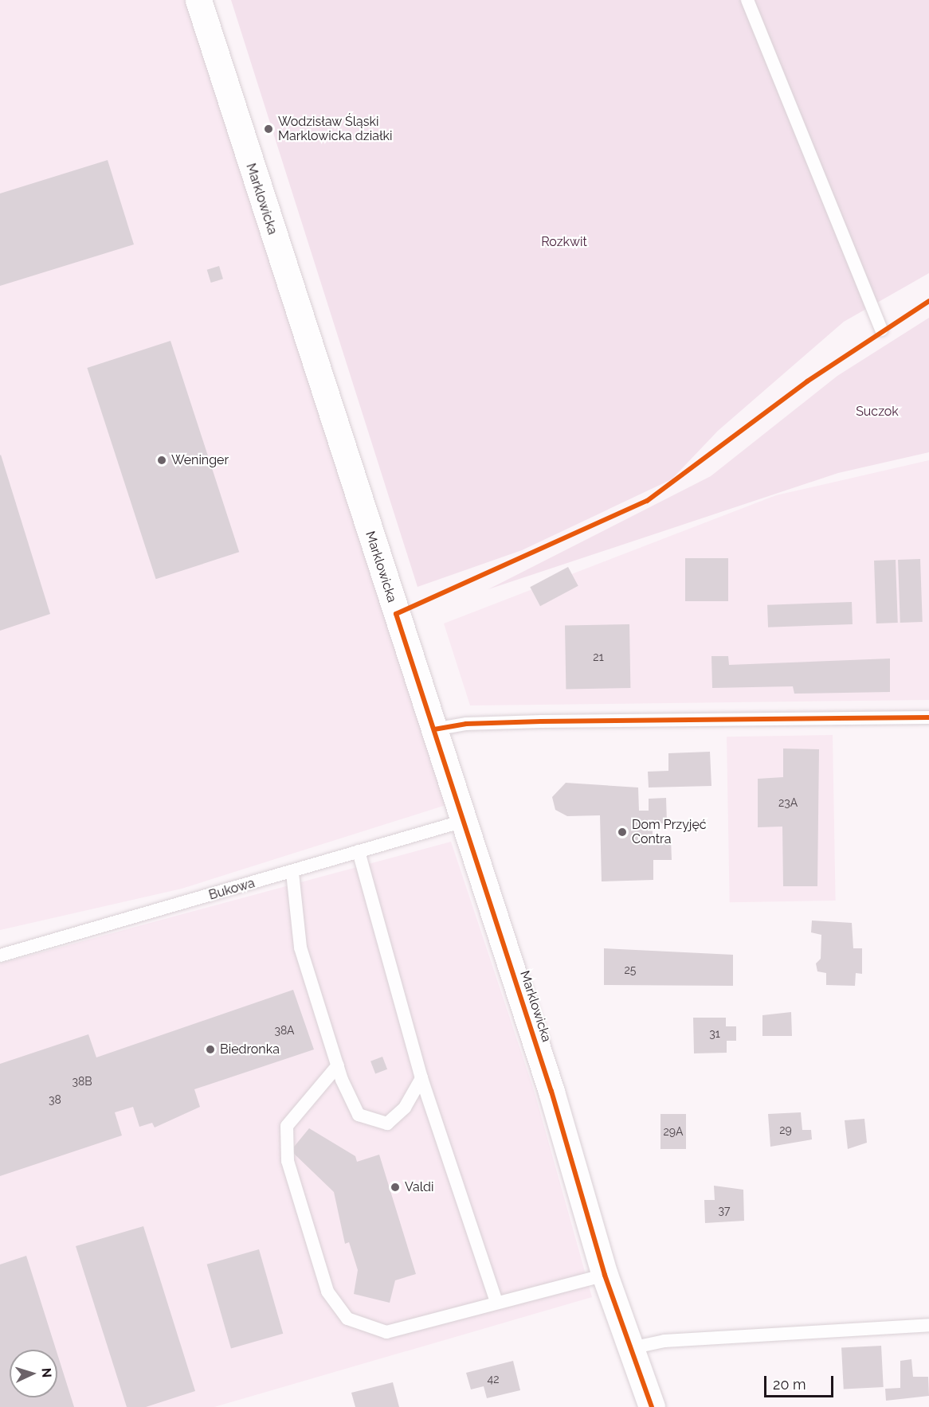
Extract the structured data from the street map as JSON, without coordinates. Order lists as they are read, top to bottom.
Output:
{
  "streets": {
    "main road": ["Marklowicka"],
    "lane": ["Bukowa"]
  },
  "crossings": [
    ["Marklowicka", "Bukowa"]
  ],
  "parks": ["Rozkwit", "Suczok"],
  "places": [
    "Wodzisław Śląski Marklowicka działki",
    "Weninger",
    "Dom Przyjęć Contra",
    "Biedronka",
    "Valdi"
  ],
  "house_numbers": [
    "21",
    "23A",
    "25",
    "38A",
    "31",
    "38B",
    "38",
    "29",
    "29A",
    "37",
    "42"
  ],
  "scale_bar": "20 m",
  "north": "right"
}
